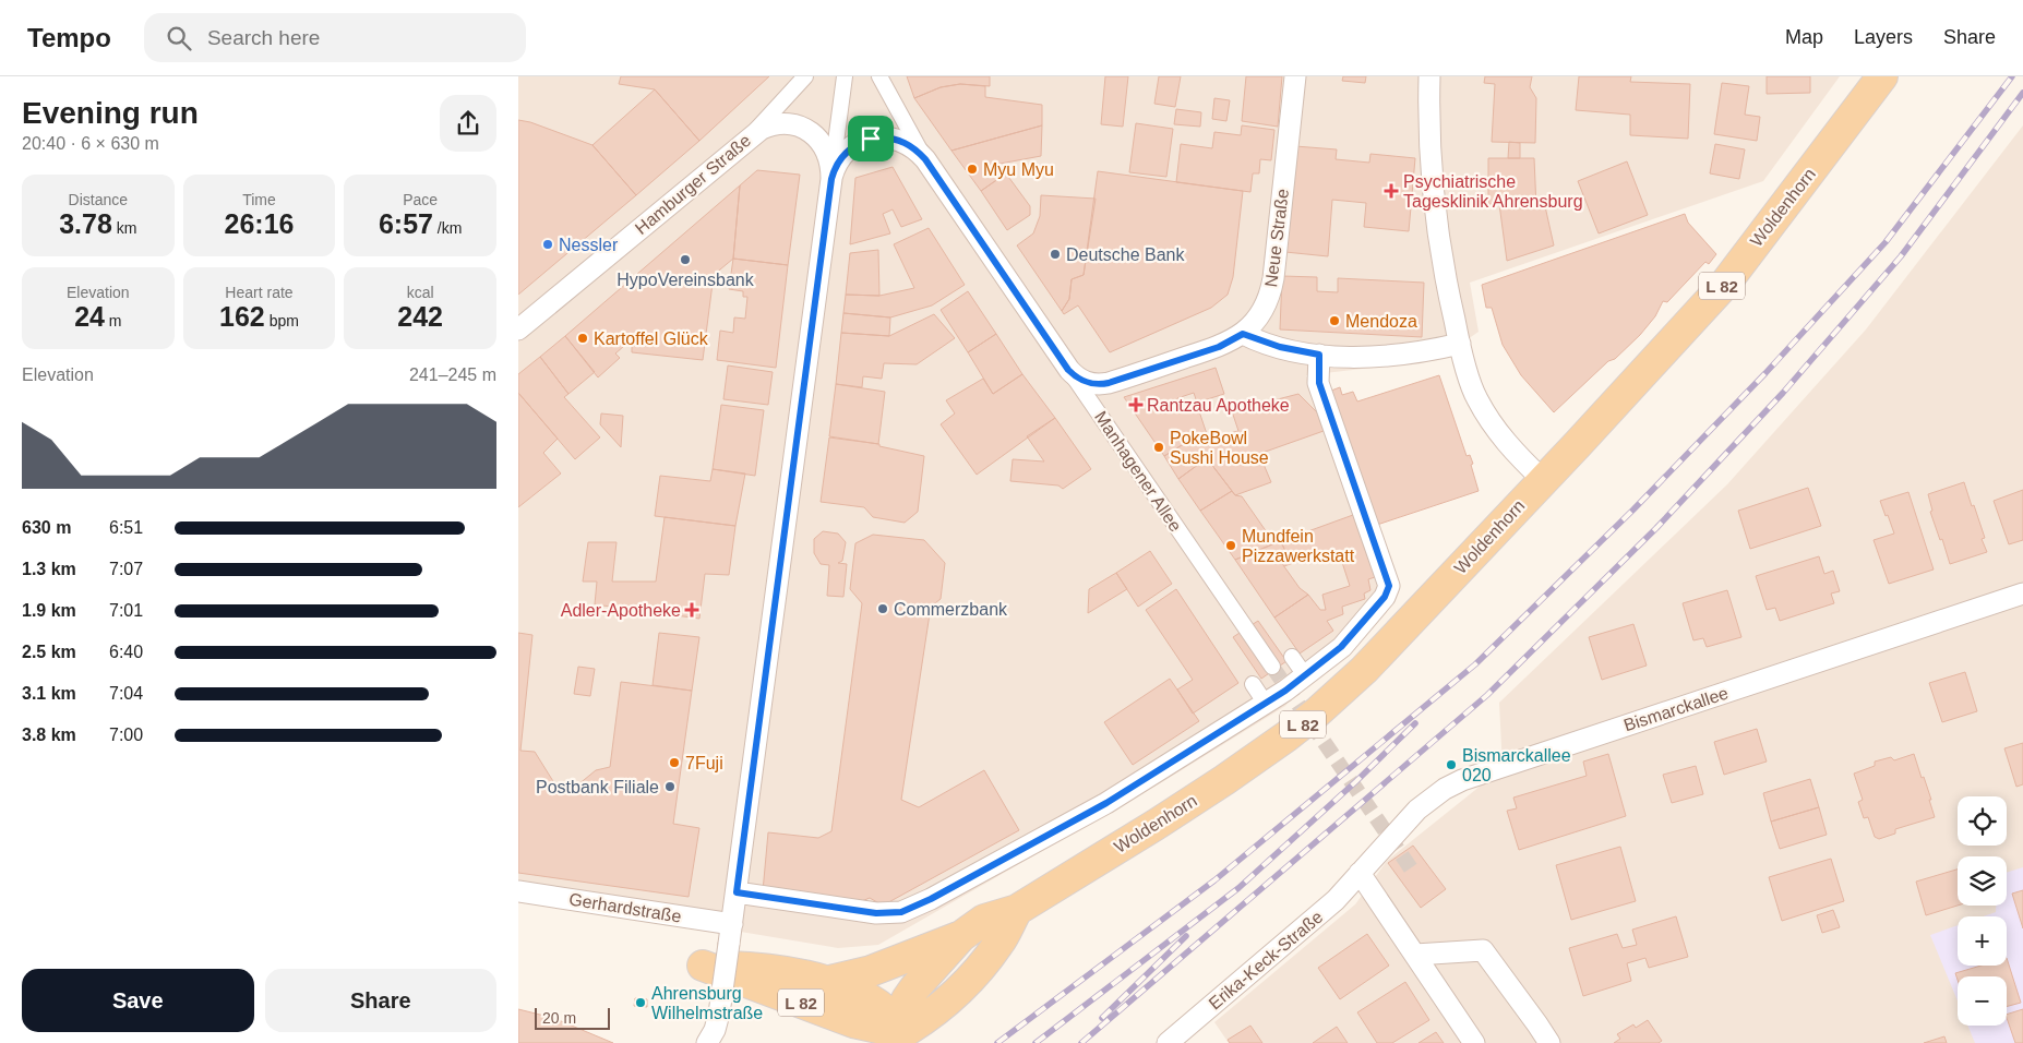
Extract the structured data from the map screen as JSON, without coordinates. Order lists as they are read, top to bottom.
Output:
{
  "streets": {
    "main road": ["Woldenhorn", "L 82"],
    "street": [
      "Hamburger Straße",
      "Neue Straße",
      "Manhagener Allee",
      "Bismarckallee",
      "Gerhardstraße",
      "Erika-Keck-Straße"
    ]
  },
  "crossings": [
    ["Hamburger Straße", "Manhagener Allee"],
    ["Neue Straße", "Manhagener Allee"],
    ["Bismarckallee", "Erika-Keck-Straße"]
  ],
  "places": {
    "other": [
      "Myu Myu",
      "Nessler",
      "Deutsche Bank",
      "HypoVereinsbank",
      "Mendoza",
      "Kartoffel Glück",
      "PokeBowl Sushi House",
      "Mundfein Pizzawerkstatt",
      "Commerzbank",
      "7Fuji",
      "Bismarckallee 020",
      "Postbank Filiale",
      "Ahrensburg Wilhelmstraße"
    ],
    "health": ["Psychiatrische Tagesklinik Ahrensburg", "Rantzau Apotheke", "Adler-Apotheke"]
  },
  "scale_bar": "20 m",
  "page": {
    "header": "Tempo",
    "search": "Search here",
    "nav": ["Map", "Layers", "Share"],
    "heading": ["Evening run", "20:40 · 6 × 630 m"],
    "stats": [
      ["Distance", "3.78 km"],
      ["Time", "26:16"],
      ["Pace", "6:57 /km"],
      ["Elevation", "24 m"],
      ["Heart rate", "162 bpm"],
      ["kcal", "242"]
    ],
    "chart": ["Elevation", "241–245 m"],
    "list": [
      {
        "name": "630 m",
        "note": "6:51"
      },
      {
        "name": "1.3 km",
        "note": "7:07"
      },
      {
        "name": "1.9 km",
        "note": "7:01"
      },
      {
        "name": "2.5 km",
        "note": "6:40"
      },
      {
        "name": "3.1 km",
        "note": "7:04"
      },
      {
        "name": "3.8 km",
        "note": "7:00"
      }
    ],
    "map_buttons": ["+", "−"],
    "buttons": ["Save", "Share"],
    "scale": "20 m"
  }
}
